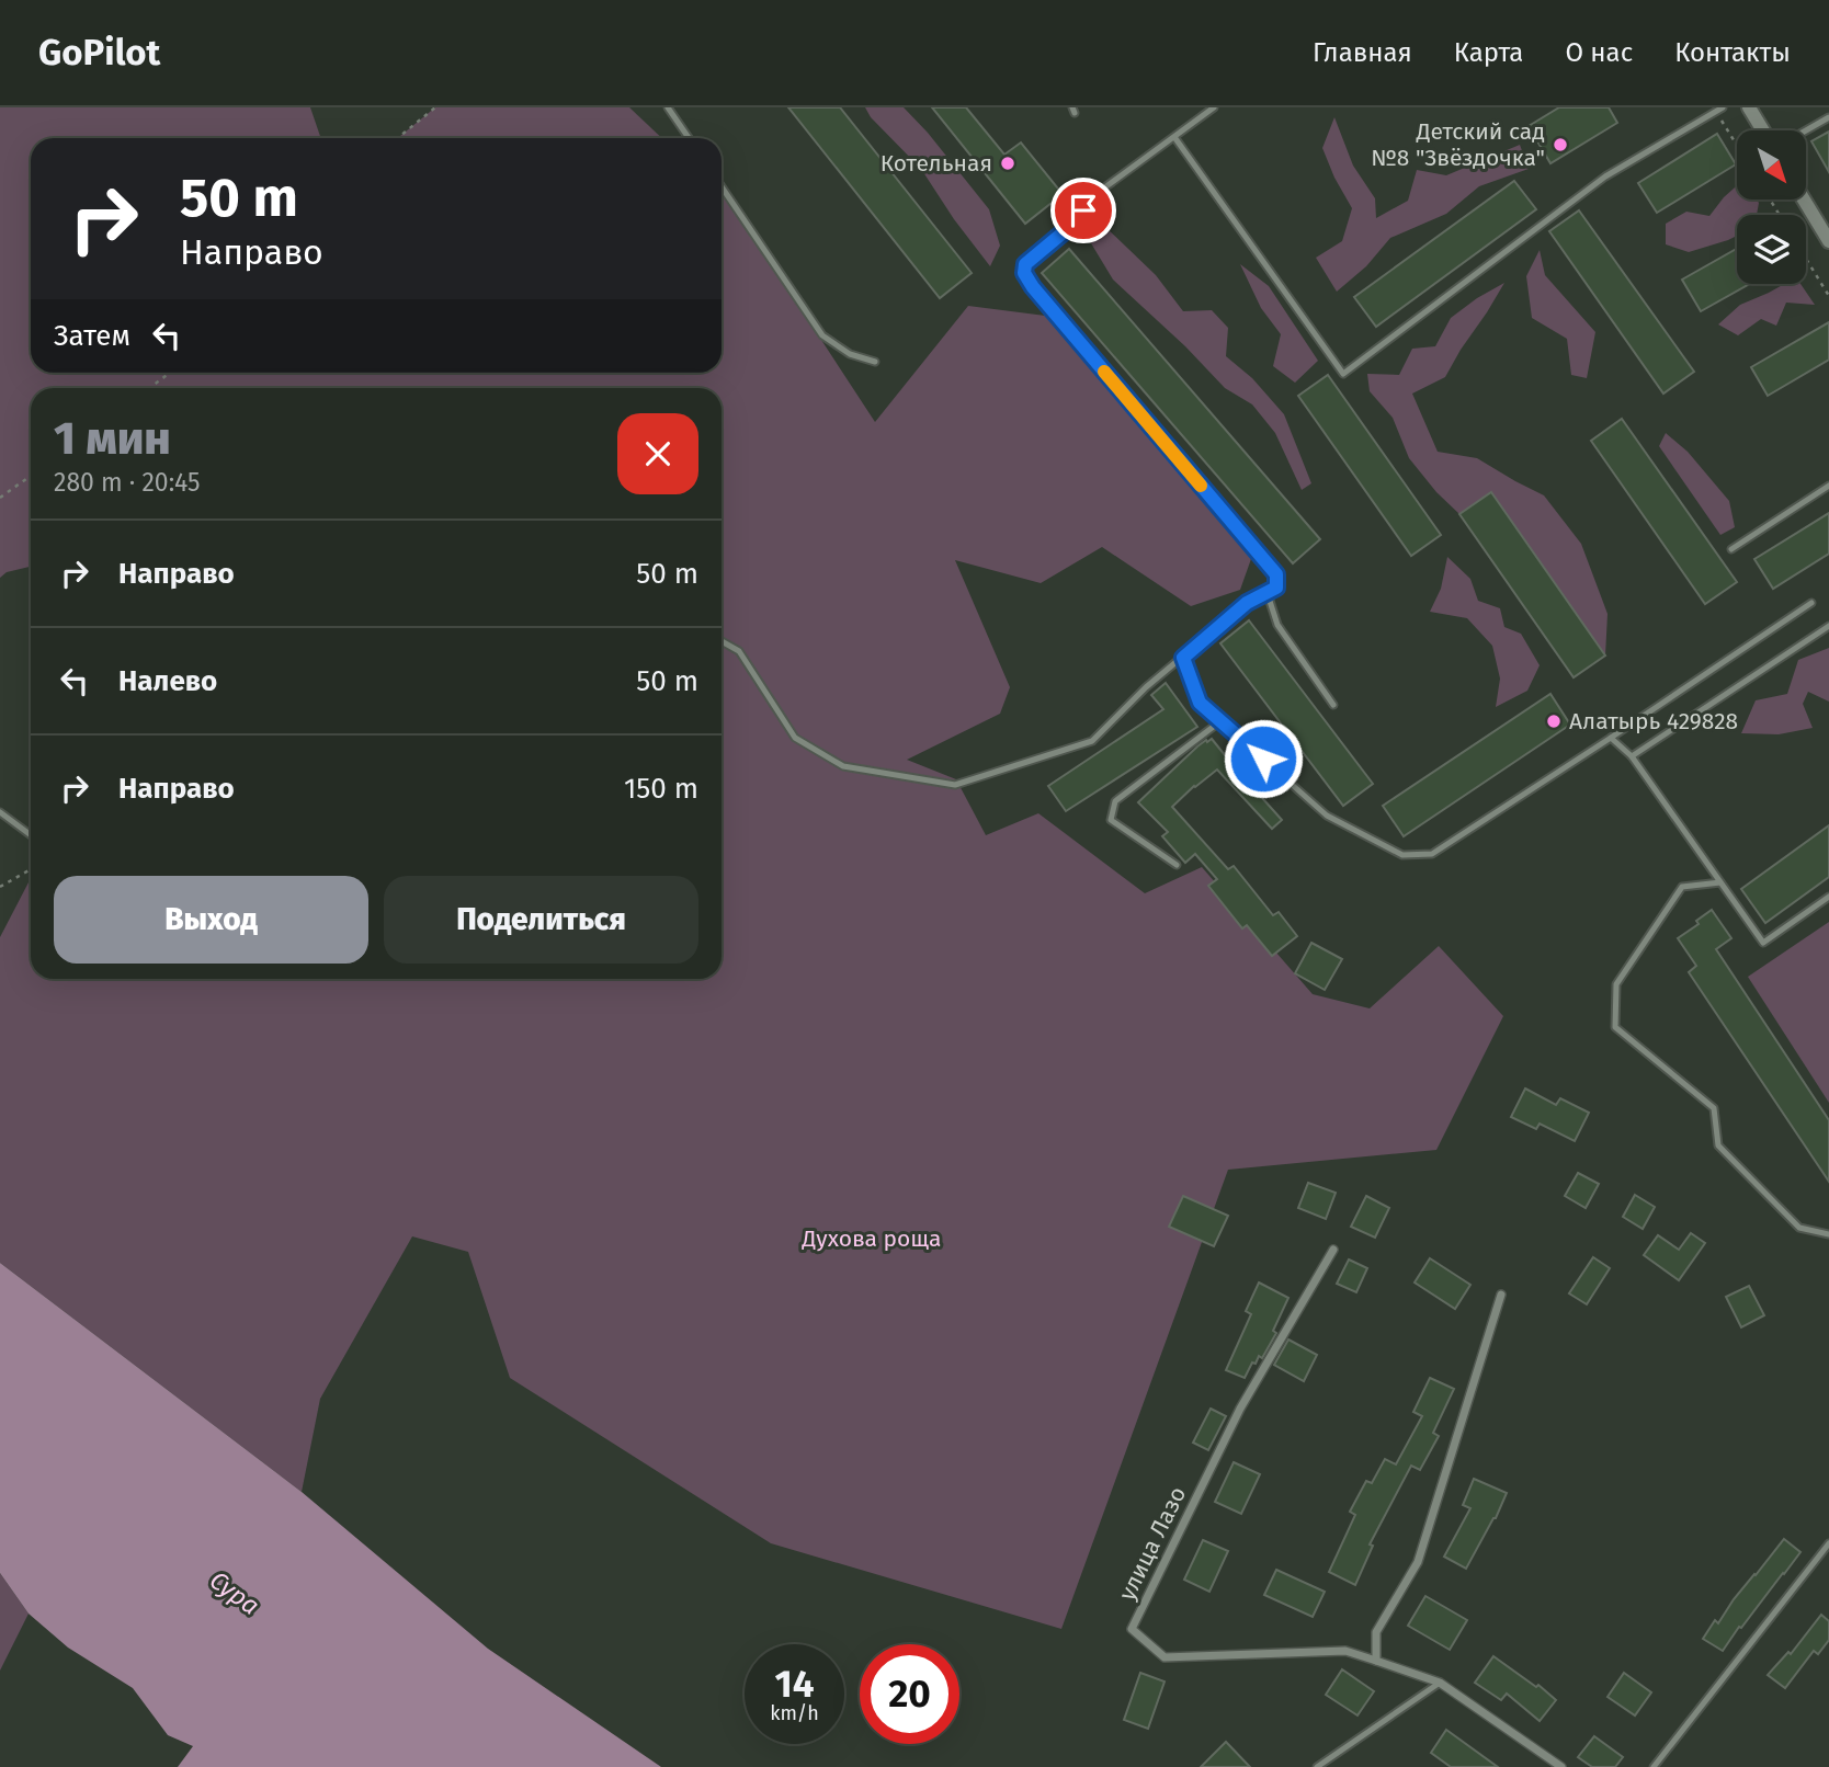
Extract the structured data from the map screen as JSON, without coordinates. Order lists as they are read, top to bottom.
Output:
{
  "streets": {
    "street": ["улица Лазо"]
  },
  "water": ["Сура"],
  "parks": ["Духова роща"],
  "places": ["Детский сад №8 \"Звёздочка\"", "Котельная", "Алатырь 429828"],
  "north": "bottom right",
  "page": {
    "header": "GoPilot",
    "nav": [
      "Главная",
      "Карта",
      "О нас",
      "Контакты"
    ],
    "turn": ["50 m", "Направо"],
    "then": "Затем",
    "heading": ["1 мин", "280 m · 20:45"],
    "list": [
      {
        "name": "Направо",
        "value": "50 m"
      },
      {
        "name": "Налево",
        "value": "50 m"
      },
      {
        "name": "Направо",
        "value": "150 m"
      }
    ],
    "buttons": ["Выход", "Поделиться"],
    "speed": "14 km/h",
    "limit": "20"
  }
}
